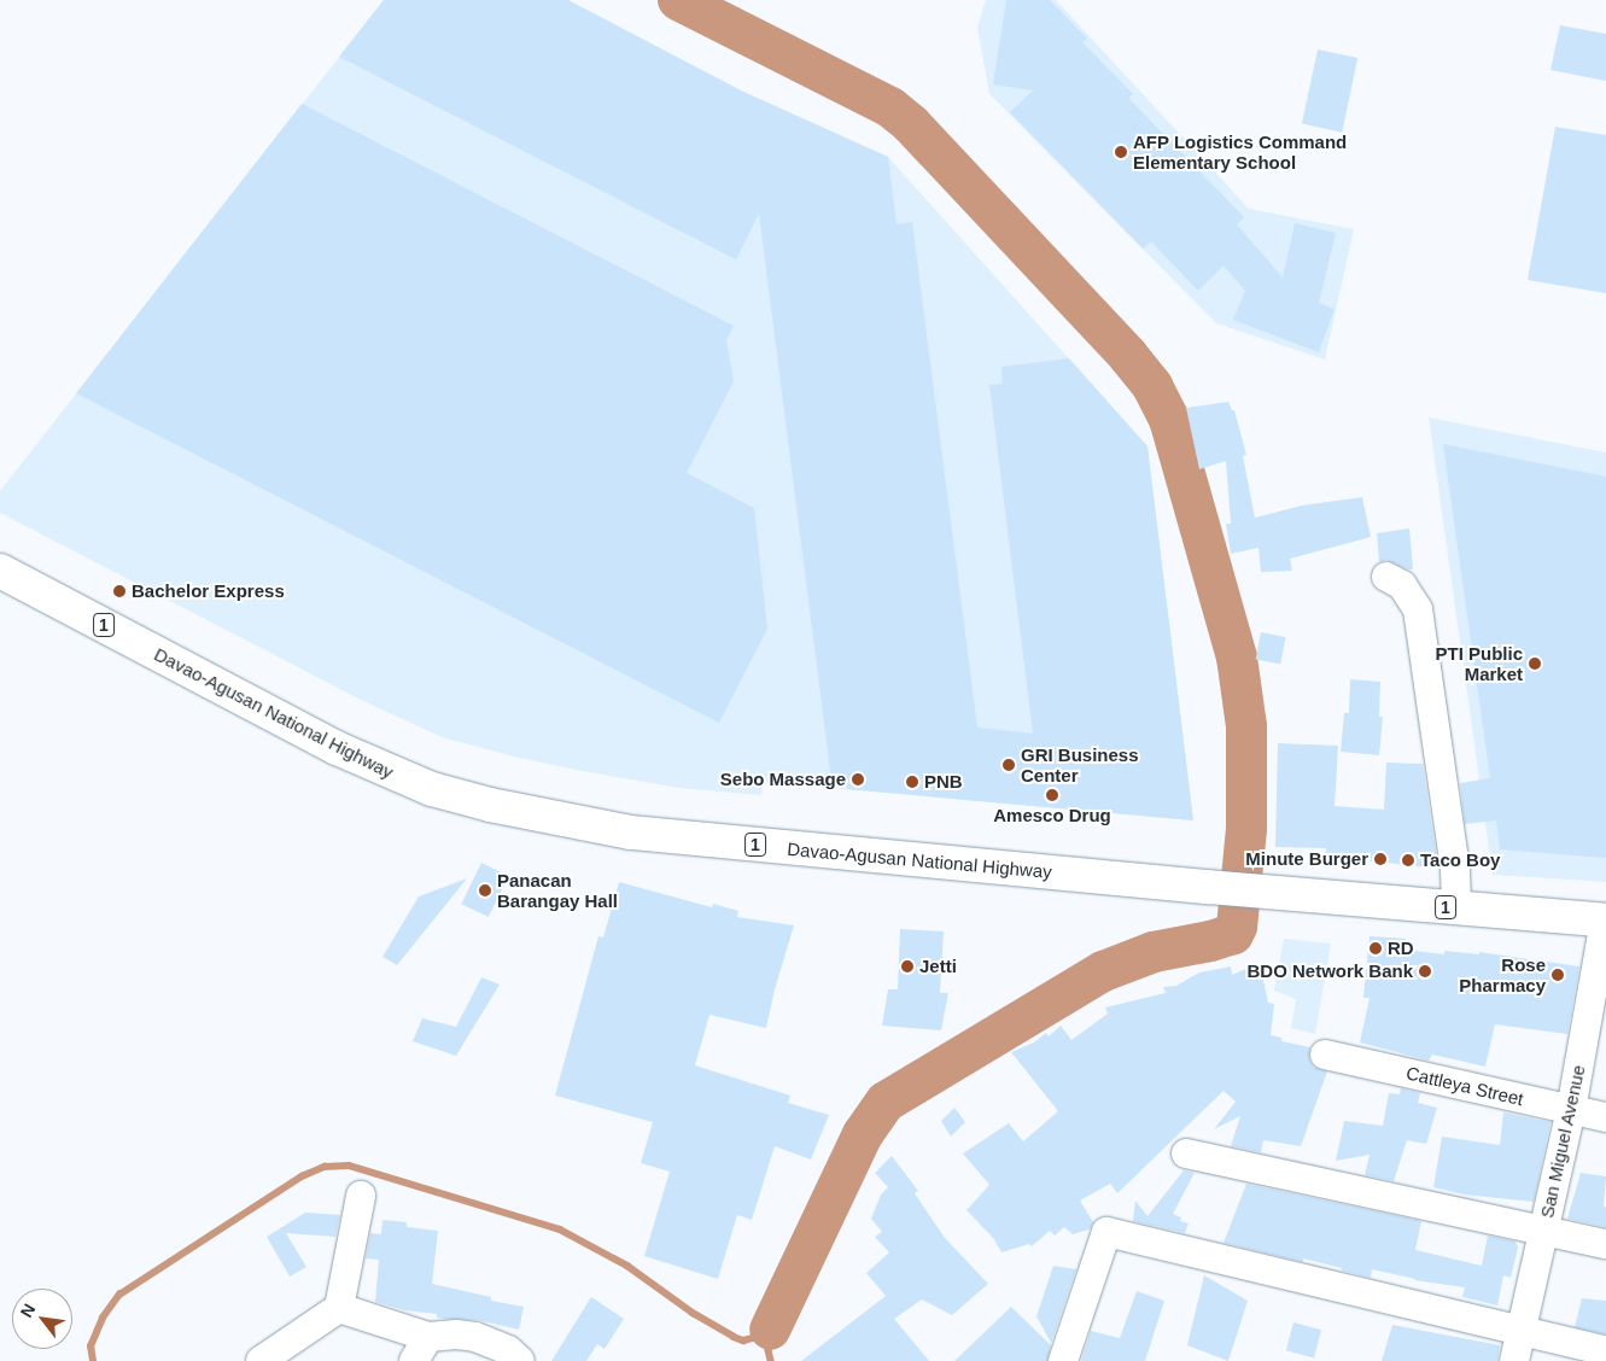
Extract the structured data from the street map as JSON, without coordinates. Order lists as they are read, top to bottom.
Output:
{
  "streets": {
    "highway": ["1", "Davao-Agusan National Highway"],
    "street": ["Cattleya Street", "San Miguel Avenue"]
  },
  "crossings": [
    ["Davao-Agusan National Highway", "San Miguel Avenue"],
    ["Cattleya Street", "San Miguel Avenue"]
  ],
  "places": [
    "AFP Logistics Command Elementary School",
    "Bachelor Express",
    "PTI Public Market",
    "GRI Business Center",
    "Sebo Massage",
    "PNB",
    "Amesco Drug",
    "Minute Burger",
    "Taco Boy",
    "Panacan Barangay Hall",
    "RD",
    "Jetti",
    "BDO Network Bank",
    "Rose Pharmacy"
  ],
  "north": "top left"
}
